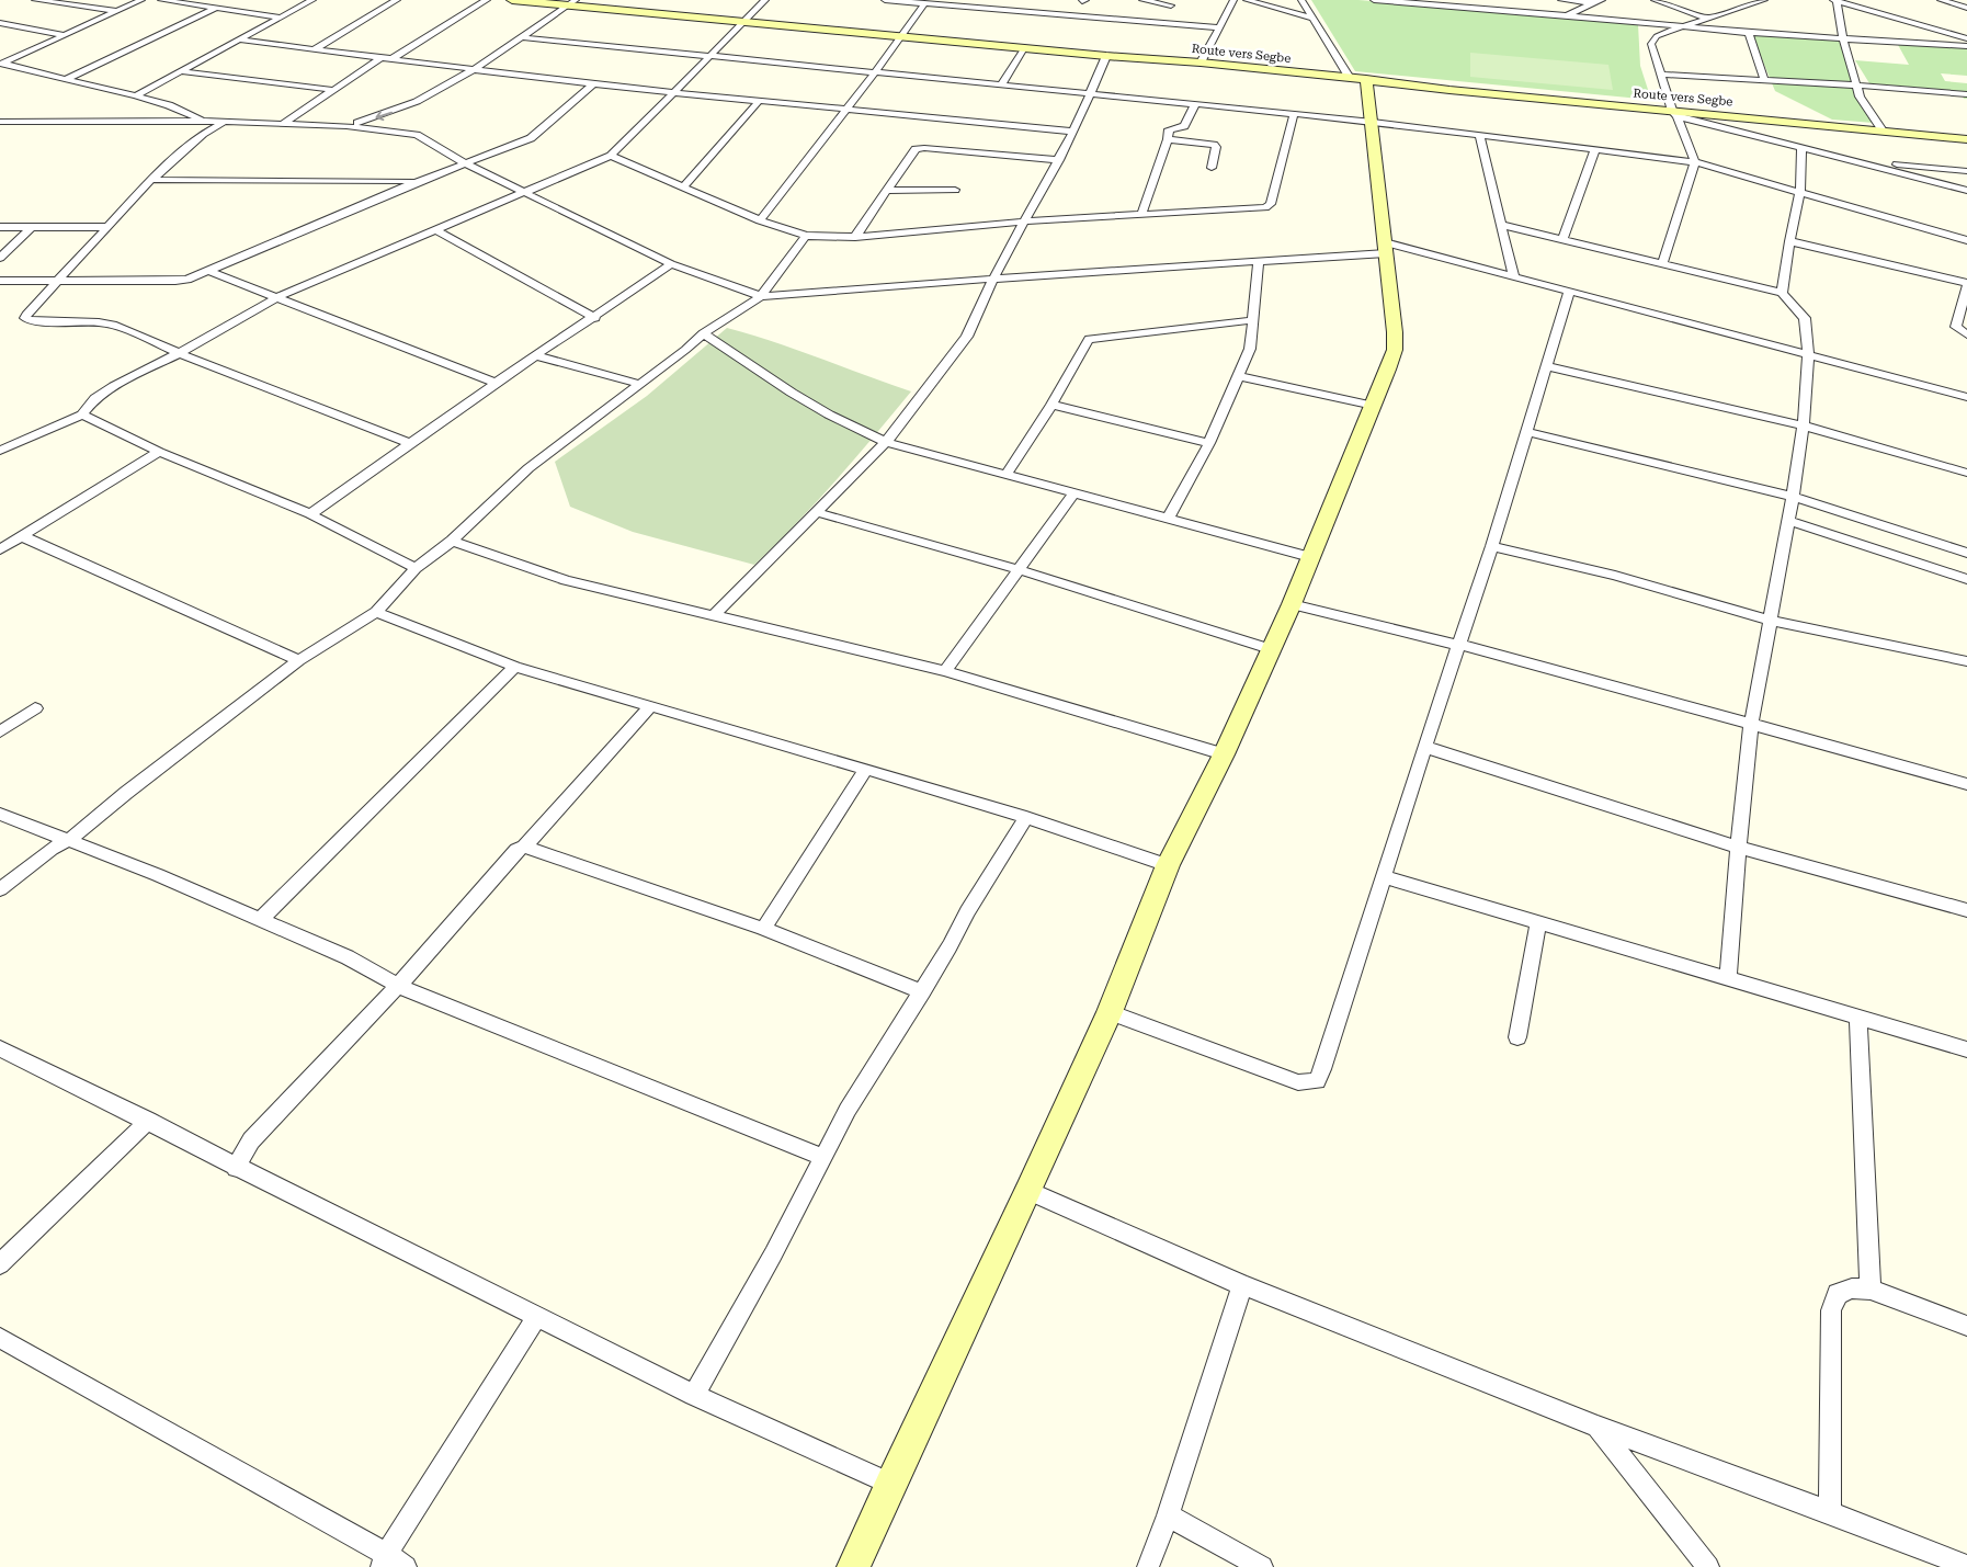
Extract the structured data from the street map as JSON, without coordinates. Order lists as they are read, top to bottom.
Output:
{
  "streets": {
    "main road": ["Route vers Segbe"]
  }
}
